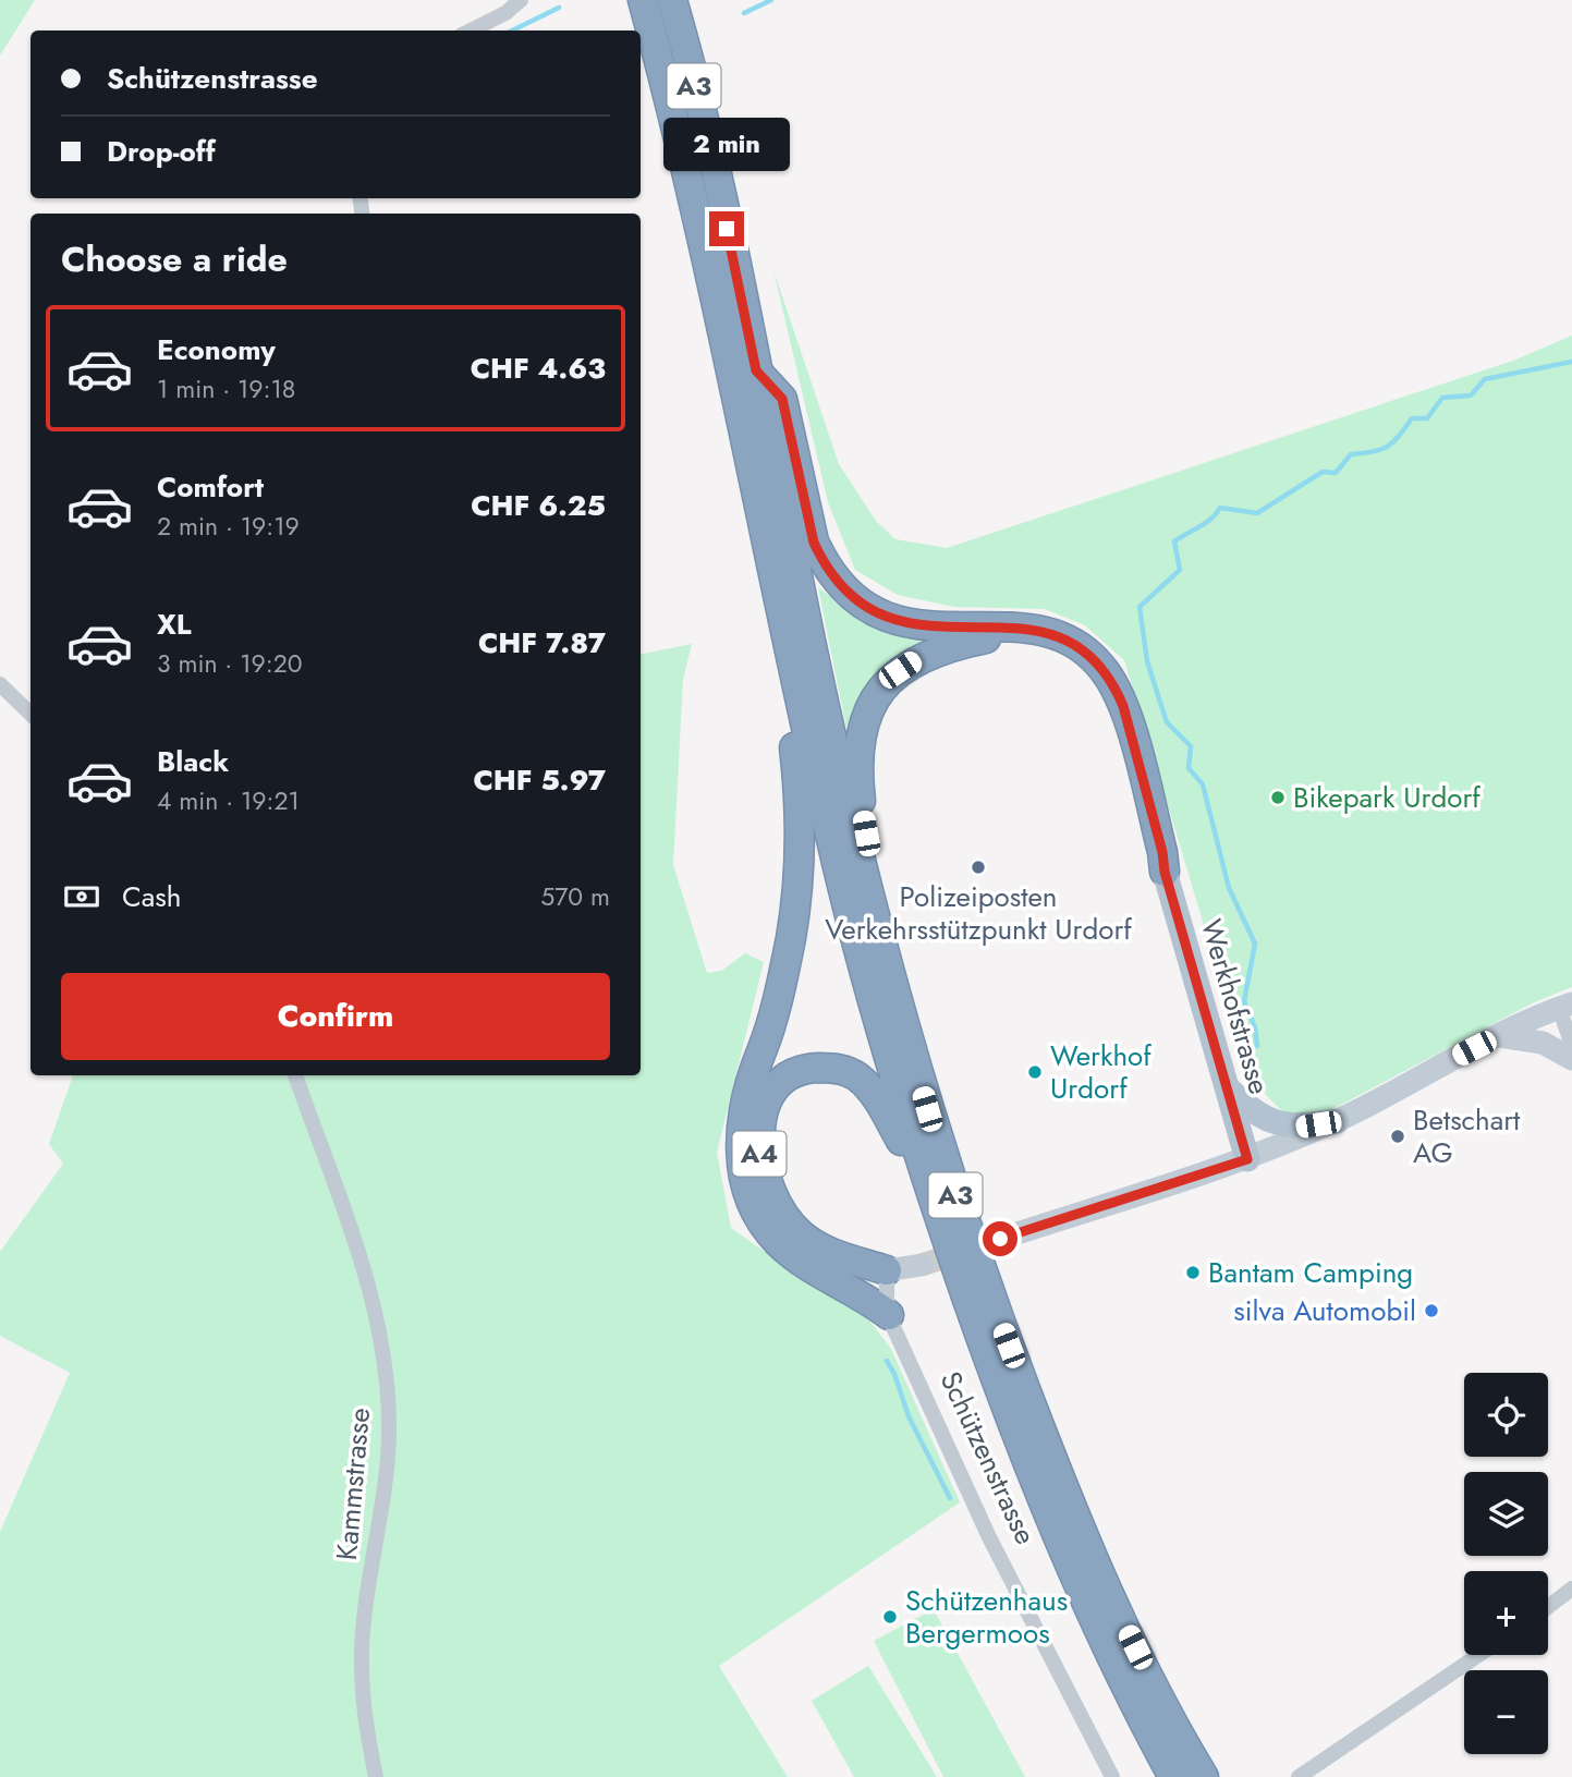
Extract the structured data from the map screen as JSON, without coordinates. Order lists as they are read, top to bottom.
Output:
{
  "streets": {
    "highway": ["A3", "A4"],
    "main road": ["Werkhofstrasse"],
    "street": ["Schützenstrasse", "Kammstrasse"]
  },
  "crossings": [
    ["A3", "A4"],
    ["A4", "Schützenstrasse"]
  ],
  "places": [
    "Bikepark Urdorf",
    "Polizeiposten Verkehrsstützpunkt Urdorf",
    "Werkhof Urdorf",
    "Betschart AG",
    "Bantam Camping",
    "silva Automobil",
    "Schützenhaus Bergermoos"
  ],
  "page": {
    "banner": ["Schützenstrasse", "Drop-off"],
    "bubble": "2 min",
    "heading": "Choose a ride",
    "list": [
      {
        "name": "Economy",
        "note": "1 min · 19:18",
        "value": "CHF 4.63"
      },
      {
        "name": "Comfort",
        "note": "2 min · 19:19",
        "value": "CHF 6.25"
      },
      {
        "name": "XL",
        "note": "3 min · 19:20",
        "value": "CHF 7.87"
      },
      {
        "name": "Black",
        "note": "4 min · 19:21",
        "value": "CHF 5.97"
      }
    ],
    "pay": ["Cash", "570 m"],
    "buttons": "Confirm",
    "map_buttons": ["+", "−"]
  }
}
